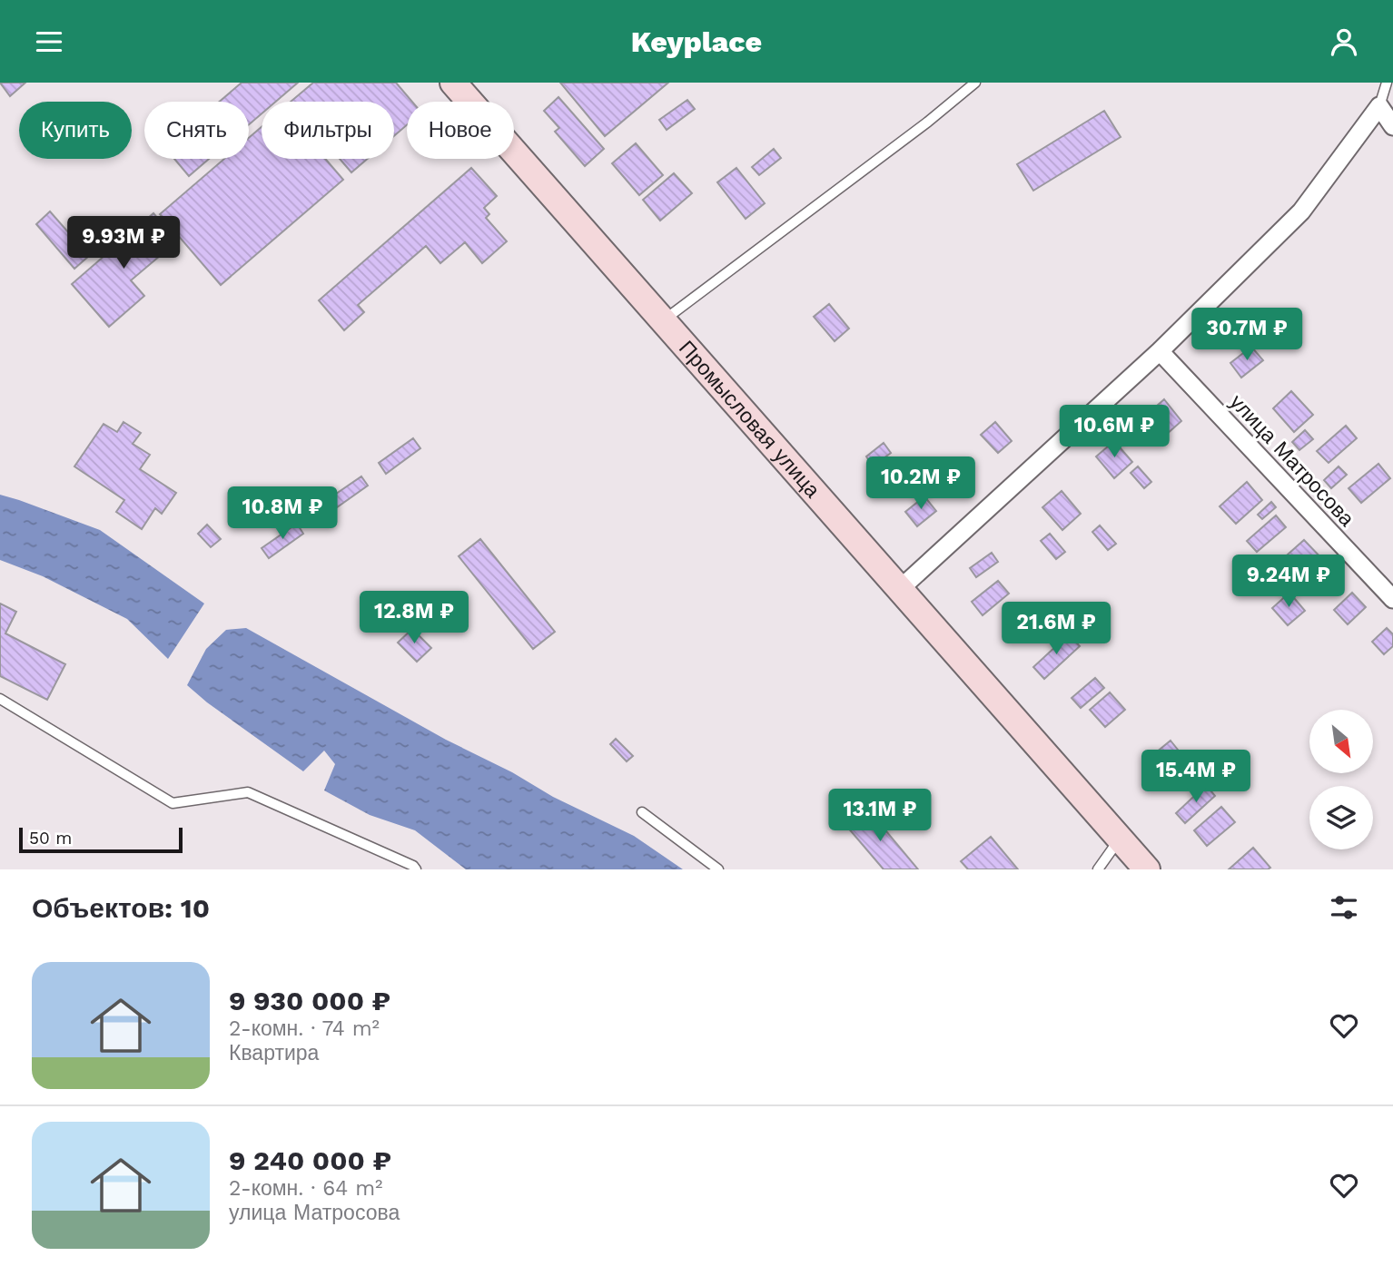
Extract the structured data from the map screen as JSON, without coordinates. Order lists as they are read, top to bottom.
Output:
{
  "streets": {
    "main road": ["Промысловая улица"],
    "street": ["улица Матросова"]
  },
  "scale_bar": "50 m",
  "north": "bottom right",
  "page": {
    "header": "Keyplace",
    "chip": [
      "Купить",
      "Снять",
      "Фильтры",
      "Новое"
    ],
    "price": [
      "9.93M ₽",
      "30.7M ₽",
      "10.6M ₽",
      "10.2M ₽",
      "10.8M ₽",
      "9.24M ₽",
      "12.8M ₽",
      "21.6M ₽",
      "15.4M ₽",
      "13.1M ₽"
    ],
    "scale": "50 m",
    "heading": "Объектов: 10",
    "list": [
      {
        "name": "9 930 000 ₽",
        "note": "2-комн. · 74 m² · Квартира"
      },
      {
        "name": "9 240 000 ₽",
        "note": "2-комн. · 64 m² · улица Матросова"
      }
    ]
  }
}
